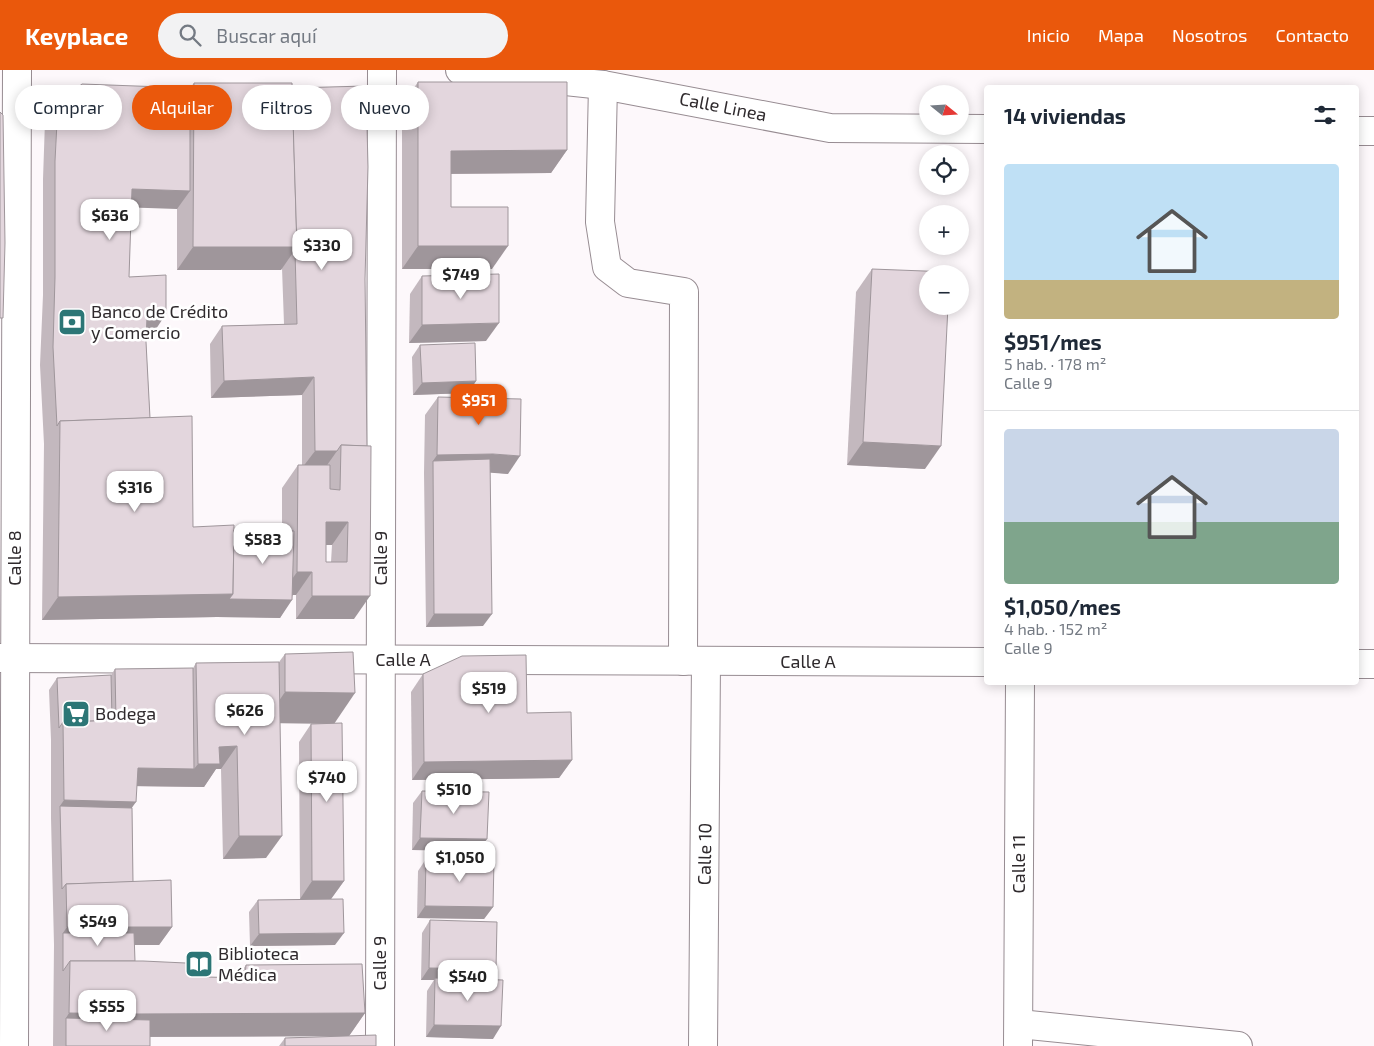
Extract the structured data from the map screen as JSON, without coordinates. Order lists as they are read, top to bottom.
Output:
{
  "streets": {
    "street": [
      "Calle Linea",
      "Calle 8",
      "Calle 9",
      "Calle A",
      "Calle 10",
      "Calle 11"
    ]
  },
  "crossings": [
    ["Calle Linea", "Calle 10"],
    ["Calle 8", "Calle A"],
    ["Calle 9", "Calle A"],
    ["Calle A", "Calle 10"]
  ],
  "places": {
    "bank": ["Banco de Crédito y Comercio"],
    "supermarket": ["Bodega"],
    "library": ["Biblioteca Médica"]
  },
  "north": "right",
  "page": {
    "header": "Keyplace",
    "search": "Buscar aquí",
    "nav": [
      "Inicio",
      "Mapa",
      "Nosotros",
      "Contacto"
    ],
    "map_buttons": ["+", "−"],
    "chip": [
      "Comprar",
      "Alquilar",
      "Filtros",
      "Nuevo"
    ],
    "heading": "14 viviendas",
    "list": [
      {
        "name": "$951/mes",
        "note": "5 hab. · 178 m² · Calle 9"
      },
      {
        "name": "$1,050/mes",
        "note": "4 hab. · 152 m² · Calle 9"
      }
    ],
    "price": [
      "$636",
      "$330",
      "$749",
      "$951",
      "$316",
      "$583",
      "$519",
      "$626",
      "$740",
      "$510",
      "$1,050",
      "$549",
      "$540",
      "$555"
    ]
  }
}
